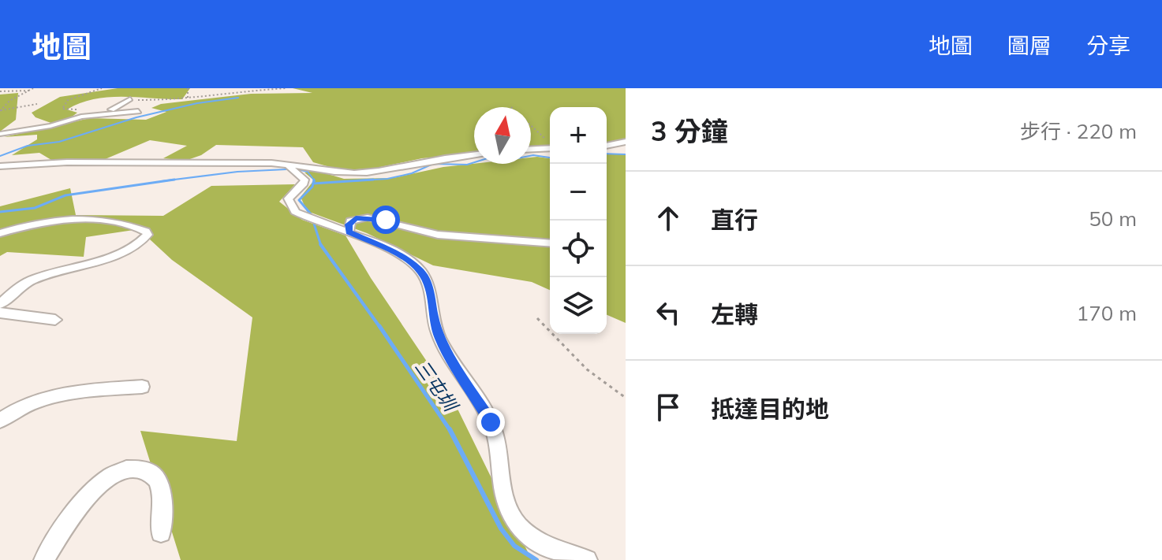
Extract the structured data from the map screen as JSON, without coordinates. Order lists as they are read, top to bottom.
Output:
{
  "water": ["三屯圳"],
  "north": "top",
  "page": {
    "header": "地圖",
    "nav": ["地圖", "圖層", "分享"],
    "heading": ["3 分鐘", "步行 · 220 m"],
    "map_buttons": ["+", "−"],
    "list": [
      ["直行", "50 m"],
      ["左轉", "170 m"],
      "抵達目的地"
    ]
  }
}
